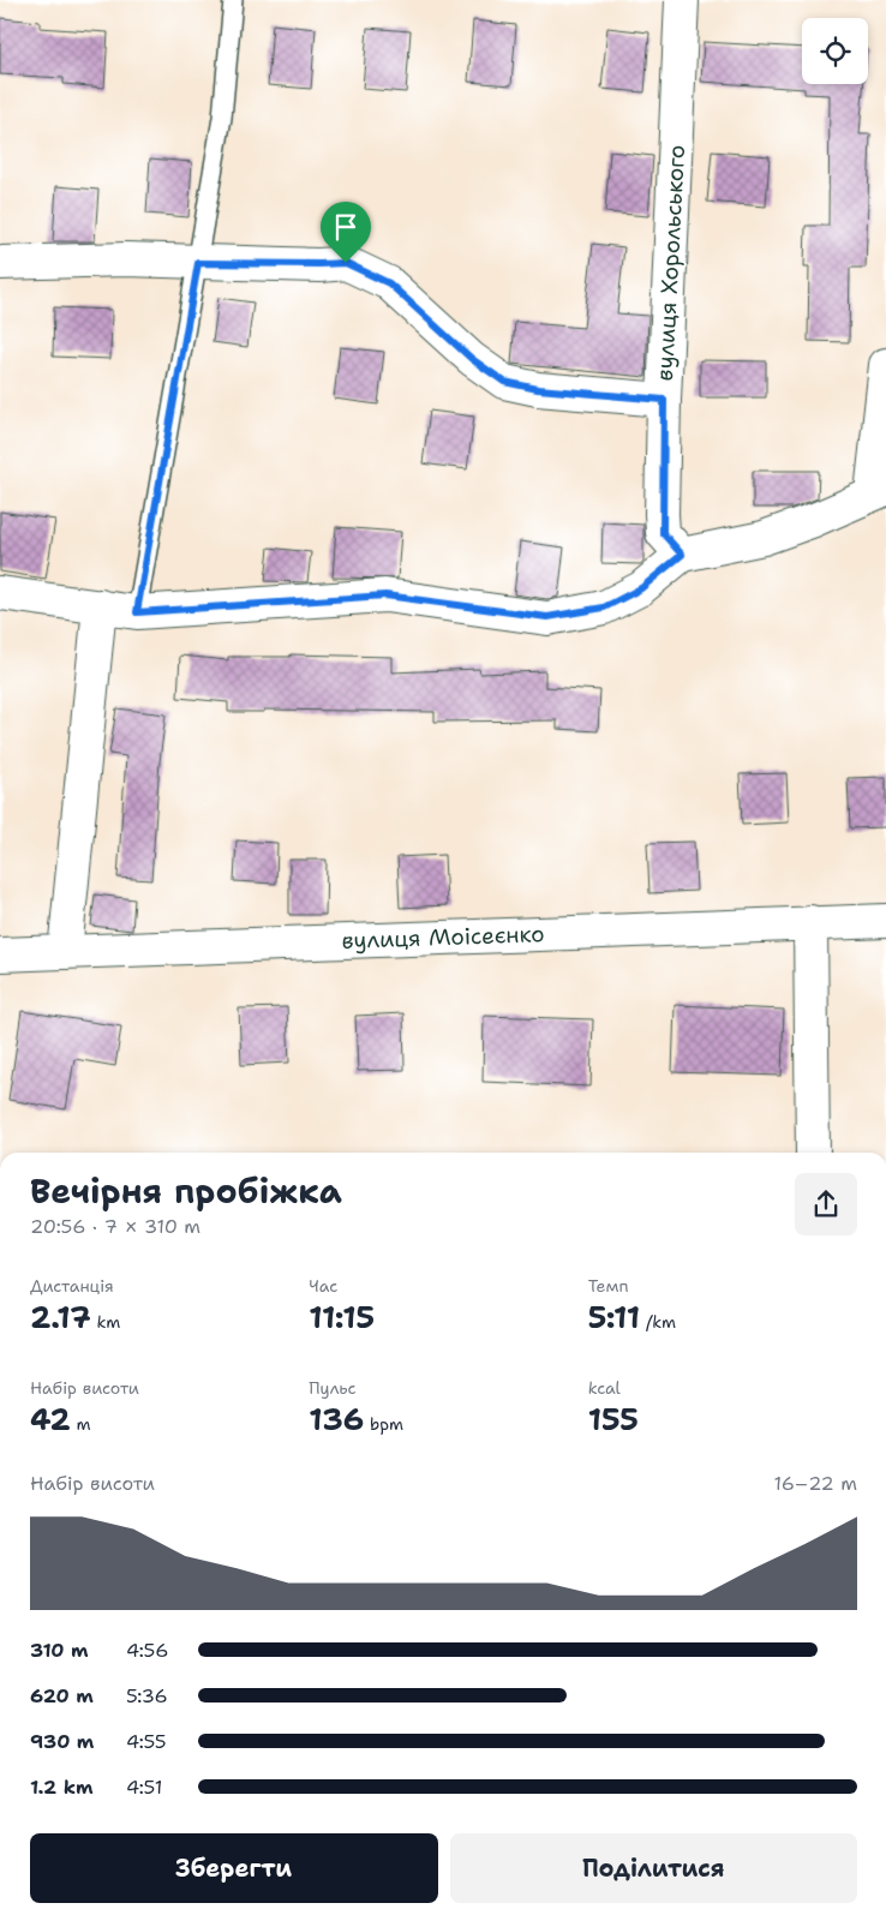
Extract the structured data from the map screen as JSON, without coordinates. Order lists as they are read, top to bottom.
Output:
{
  "streets": {
    "street": ["вулиця Хорольського", "вулиця Моісеєнко"]
  },
  "page": {
    "heading": ["Вечірня пробіжка", "20:56 · 7 × 310 m"],
    "stats": [
      ["Дистанція", "2.17 km"],
      ["Час", "11:15"],
      ["Темп", "5:11 /km"],
      ["Набір висоти", "42 m"],
      ["Пульс", "136 bpm"],
      ["kcal", "155"]
    ],
    "chart": ["Набір висоти", "16–22 m"],
    "list": [
      {
        "name": "310 m",
        "note": "4:56"
      },
      {
        "name": "620 m",
        "note": "5:36"
      },
      {
        "name": "930 m",
        "note": "4:55"
      },
      {
        "name": "1.2 km",
        "note": "4:51"
      }
    ],
    "buttons": ["Зберегти", "Поділитися"]
  }
}
